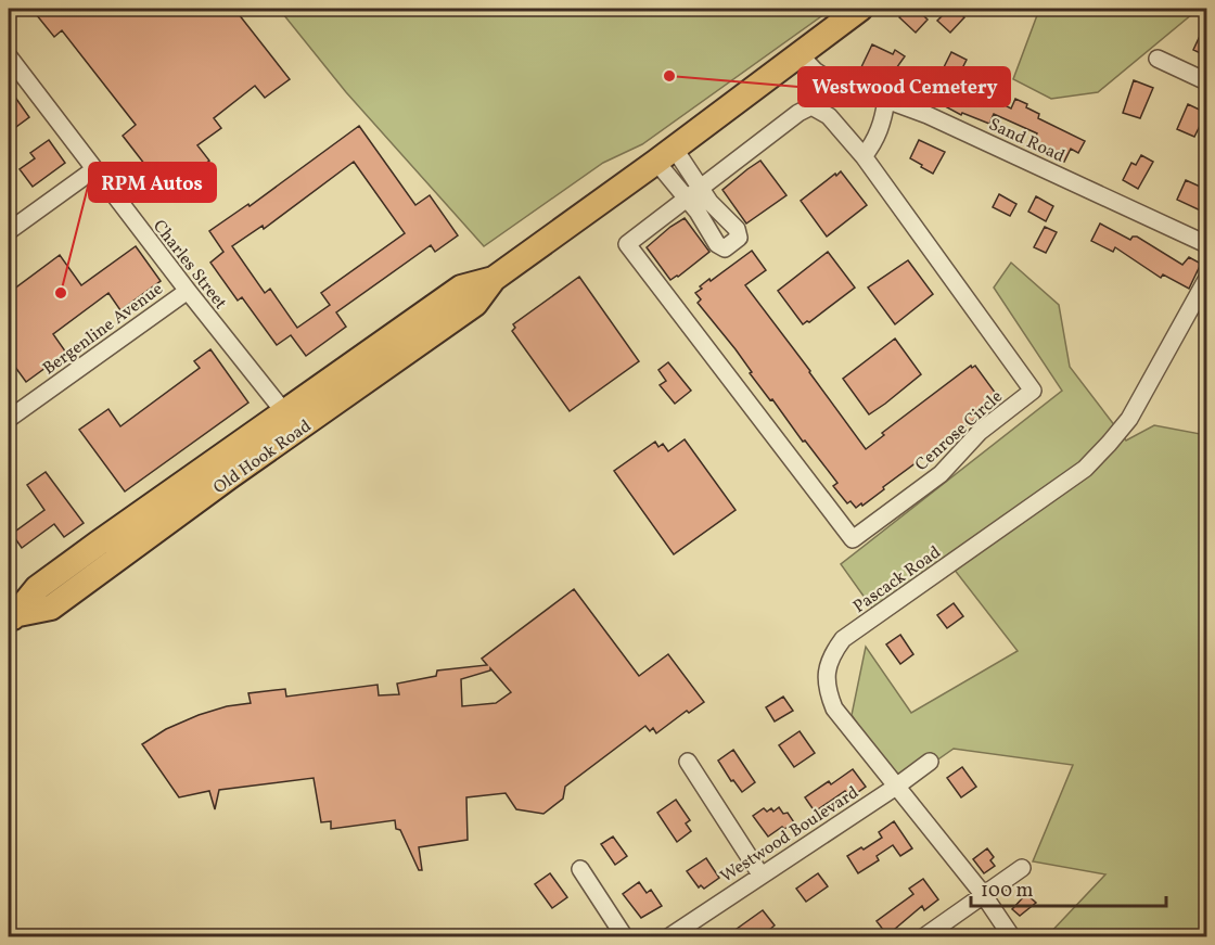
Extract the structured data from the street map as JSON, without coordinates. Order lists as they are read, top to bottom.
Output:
{
  "streets": {
    "main road": ["Old Hook Road"],
    "street": [
      "Sand Road",
      "Charles Street",
      "Bergenline Avenue",
      "Cenrose Circle",
      "Pascack Road",
      "Westwood Boulevard"
    ]
  },
  "crossings": [
    ["Sand Road", "Old Hook Road"],
    ["Charles Street", "Bergenline Avenue"],
    ["Charles Street", "Old Hook Road"],
    ["Pascack Road", "Westwood Boulevard"]
  ],
  "places": ["Westwood Cemetery", "RPM Autos"],
  "scale_bar": "100 m"
}
